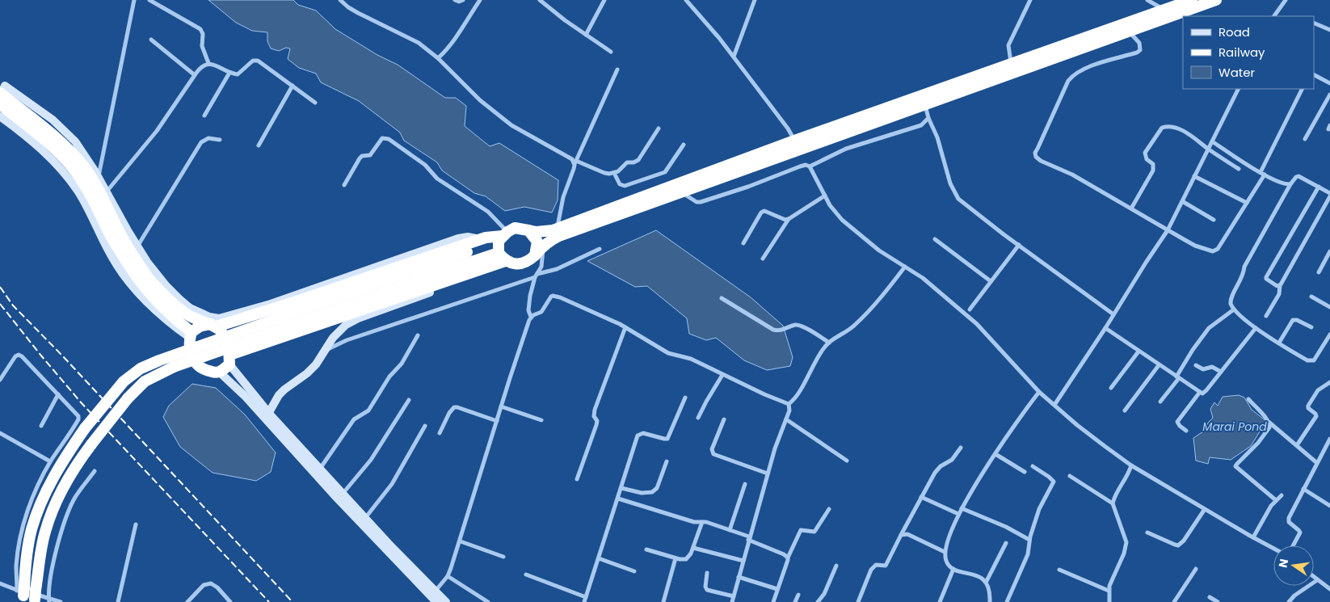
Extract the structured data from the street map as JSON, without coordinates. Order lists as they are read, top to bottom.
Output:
{
  "water": ["Marai Pond"],
  "legend": ["Road", "Railway", "Water"],
  "north": "left"
}
